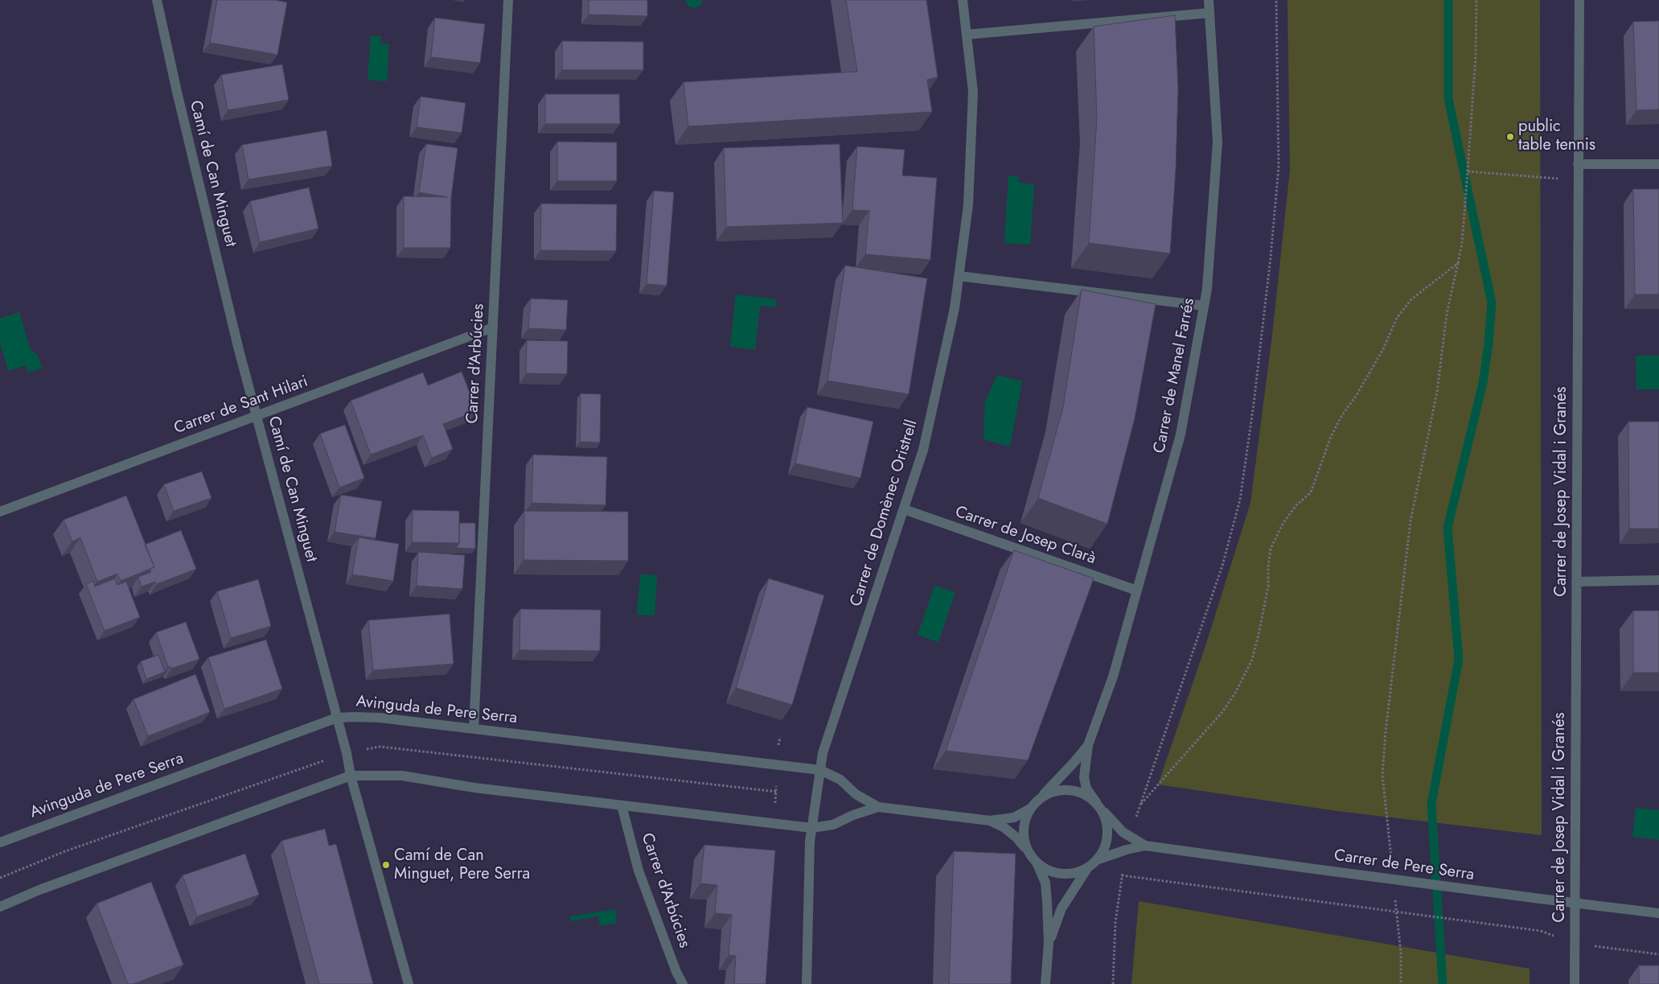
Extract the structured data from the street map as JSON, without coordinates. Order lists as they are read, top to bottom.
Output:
{
  "streets": {
    "street": [
      "Camí de Can Minguet",
      "Carrer d'Arbúcies",
      "Carrer de Manel Farrés",
      "Carrer de Sant Hilari",
      "Carrer de Josep Vidal i Granés",
      "Carrer de Domènec Oristrell",
      "Carrer de Josep Clarà",
      "Avinguda de Pere Serra",
      "Carrer de Pere Serra"
    ]
  },
  "crossings": [
    ["Camí de Can Minguet", "Carrer de Sant Hilari"],
    ["Camí de Can Minguet", "Avinguda de Pere Serra"],
    ["Carrer d'Arbúcies", "Carrer de Sant Hilari"],
    ["Carrer d'Arbúcies", "Avinguda de Pere Serra"],
    ["Carrer de Manel Farrés", "Carrer de Josep Clarà"],
    ["Carrer de Manel Farrés", "Avinguda de Pere Serra"],
    ["Carrer de Manel Farrés", "Carrer de Pere Serra"],
    ["Carrer de Josep Vidal i Granés", "Carrer de Pere Serra"],
    ["Carrer de Domènec Oristrell", "Carrer de Josep Clarà"],
    ["Carrer de Domènec Oristrell", "Avinguda de Pere Serra"],
    ["Avinguda de Pere Serra", "Carrer de Pere Serra"]
  ],
  "places": ["public table tennis", "Camí de Can Minguet, Pere Serra"]
}
